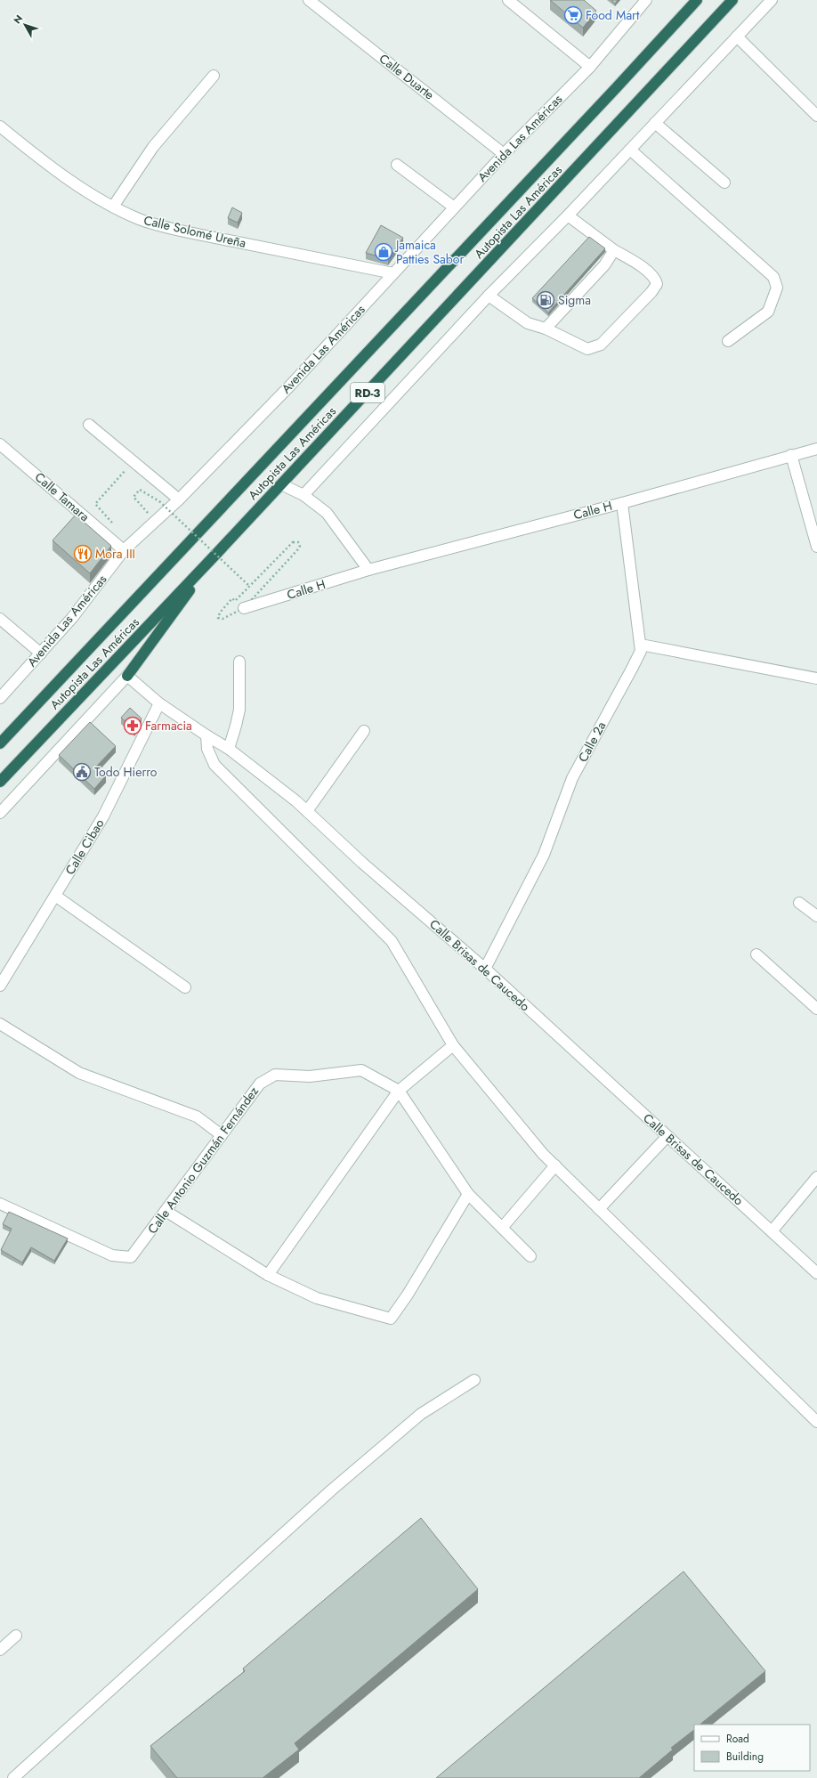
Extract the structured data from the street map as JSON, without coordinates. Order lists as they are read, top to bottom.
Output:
{
  "streets": {
    "highway": ["Autopista Las Américas", "RD-3"],
    "street": [
      "Calle Duarte",
      "Avenida Las Américas",
      "Calle Solomé Ureña",
      "Calle Tamara",
      "Calle H",
      "Calle 2a",
      "Calle Cibao",
      "Calle Brisas de Caucedo",
      "Calle Antonio Guzmán Fernández"
    ]
  },
  "crossings": [
    ["Calle Duarte", "Avenida Las Américas"],
    ["Avenida Las Américas", "Calle Solomé Ureña"],
    ["Avenida Las Américas", "Calle Tamara"],
    ["Calle H", "Calle 2a"],
    ["Calle 2a", "Calle Brisas de Caucedo"],
    ["Calle Cibao", "Calle Brisas de Caucedo"]
  ],
  "places": {
    "supermarket": ["Food Mart"],
    "shop": ["Jamaica Patties Sabor"],
    "fuel station": ["Sigma"],
    "restaurant": ["Mora III"],
    "pharmacy": ["Farmacia"],
    "public building": ["Todo Hierro"]
  },
  "legend": ["Road", "Building"],
  "north": "top left"
}
